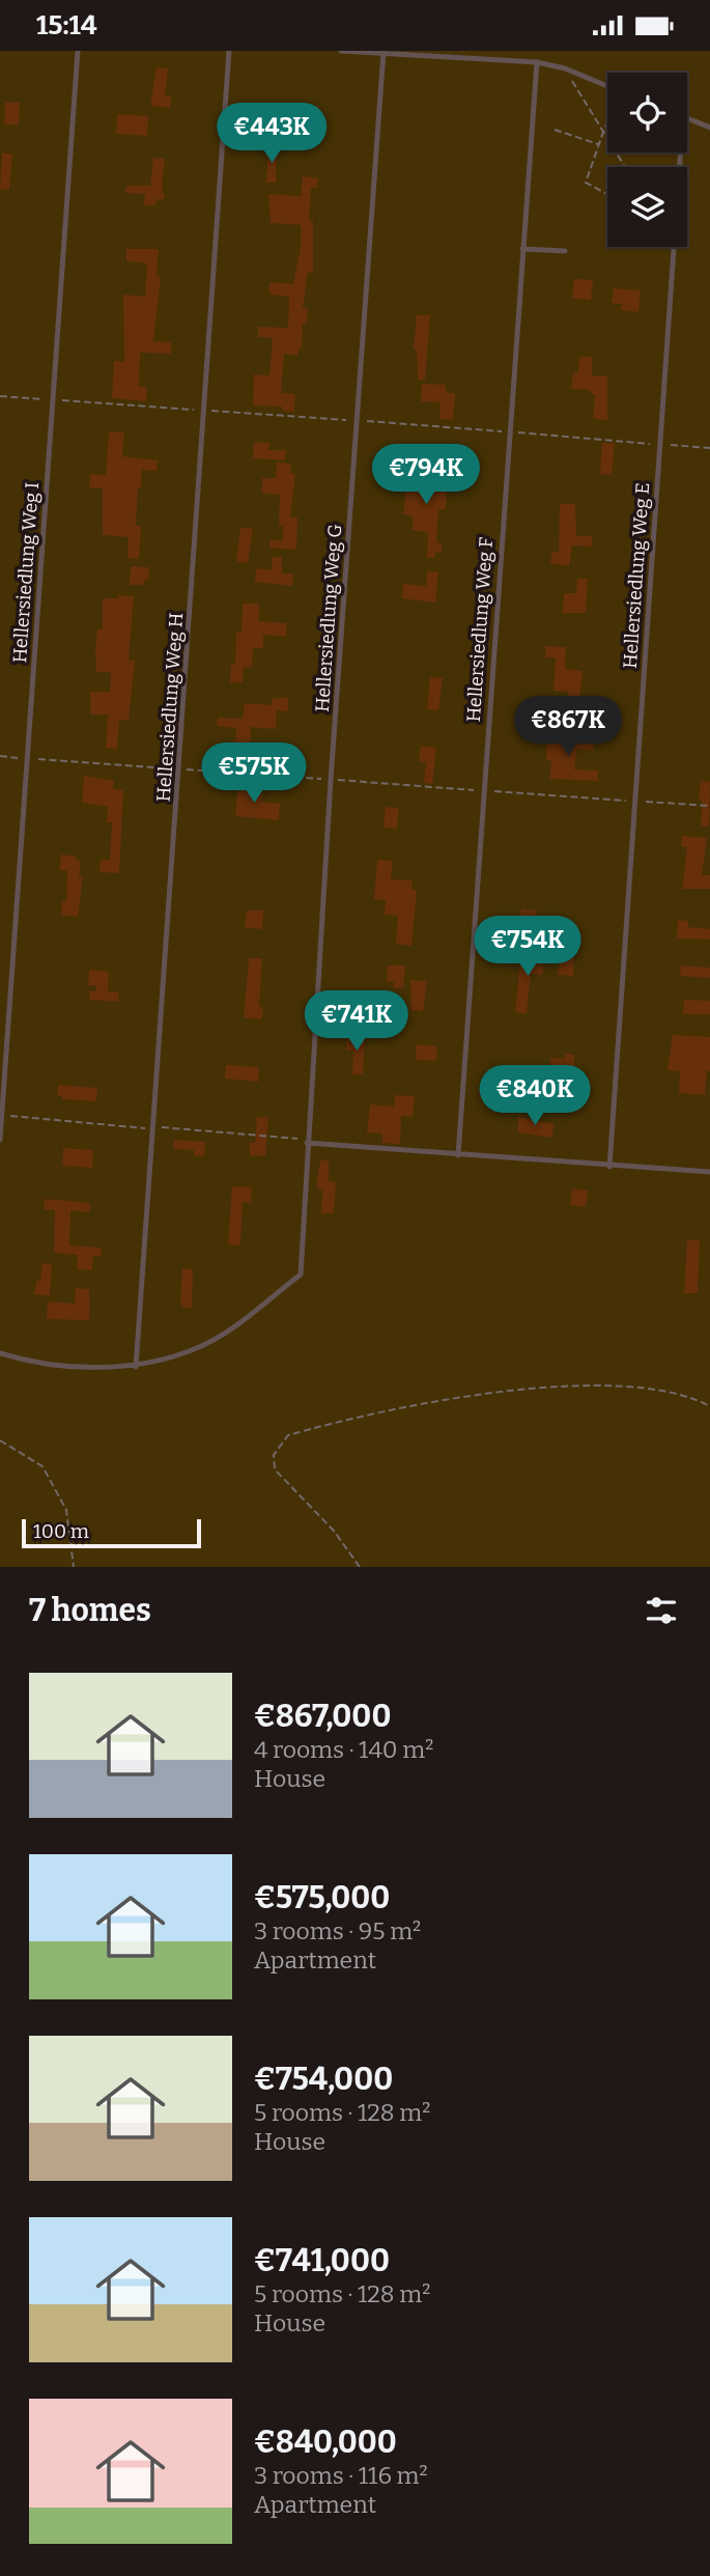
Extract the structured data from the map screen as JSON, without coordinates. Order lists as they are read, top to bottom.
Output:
{
  "streets": {
    "lane": [
      "Hellersiedlung Weg I",
      "Hellersiedlung Weg E",
      "Hellersiedlung Weg G",
      "Hellersiedlung Weg F",
      "Hellersiedlung Weg H"
    ]
  },
  "crossings": [
    ["Hellersiedlung Weg G", "Hellersiedlung Weg H"]
  ],
  "scale_bar": "100 m",
  "page": {
    "status": "15:14",
    "price": [
      "€443K",
      "€794K",
      "€867K",
      "€575K",
      "€754K",
      "€741K",
      "€840K"
    ],
    "scale": "100 m",
    "heading": "7 homes",
    "list": [
      {
        "name": "€867,000",
        "note": "4 rooms · 140 m² · House"
      },
      {
        "name": "€575,000",
        "note": "3 rooms · 95 m² · Apartment"
      },
      {
        "name": "€754,000",
        "note": "5 rooms · 128 m² · House"
      },
      {
        "name": "€741,000",
        "note": "5 rooms · 128 m² · House"
      },
      {
        "name": "€840,000",
        "note": "3 rooms · 116 m² · Apartment"
      }
    ]
  }
}
